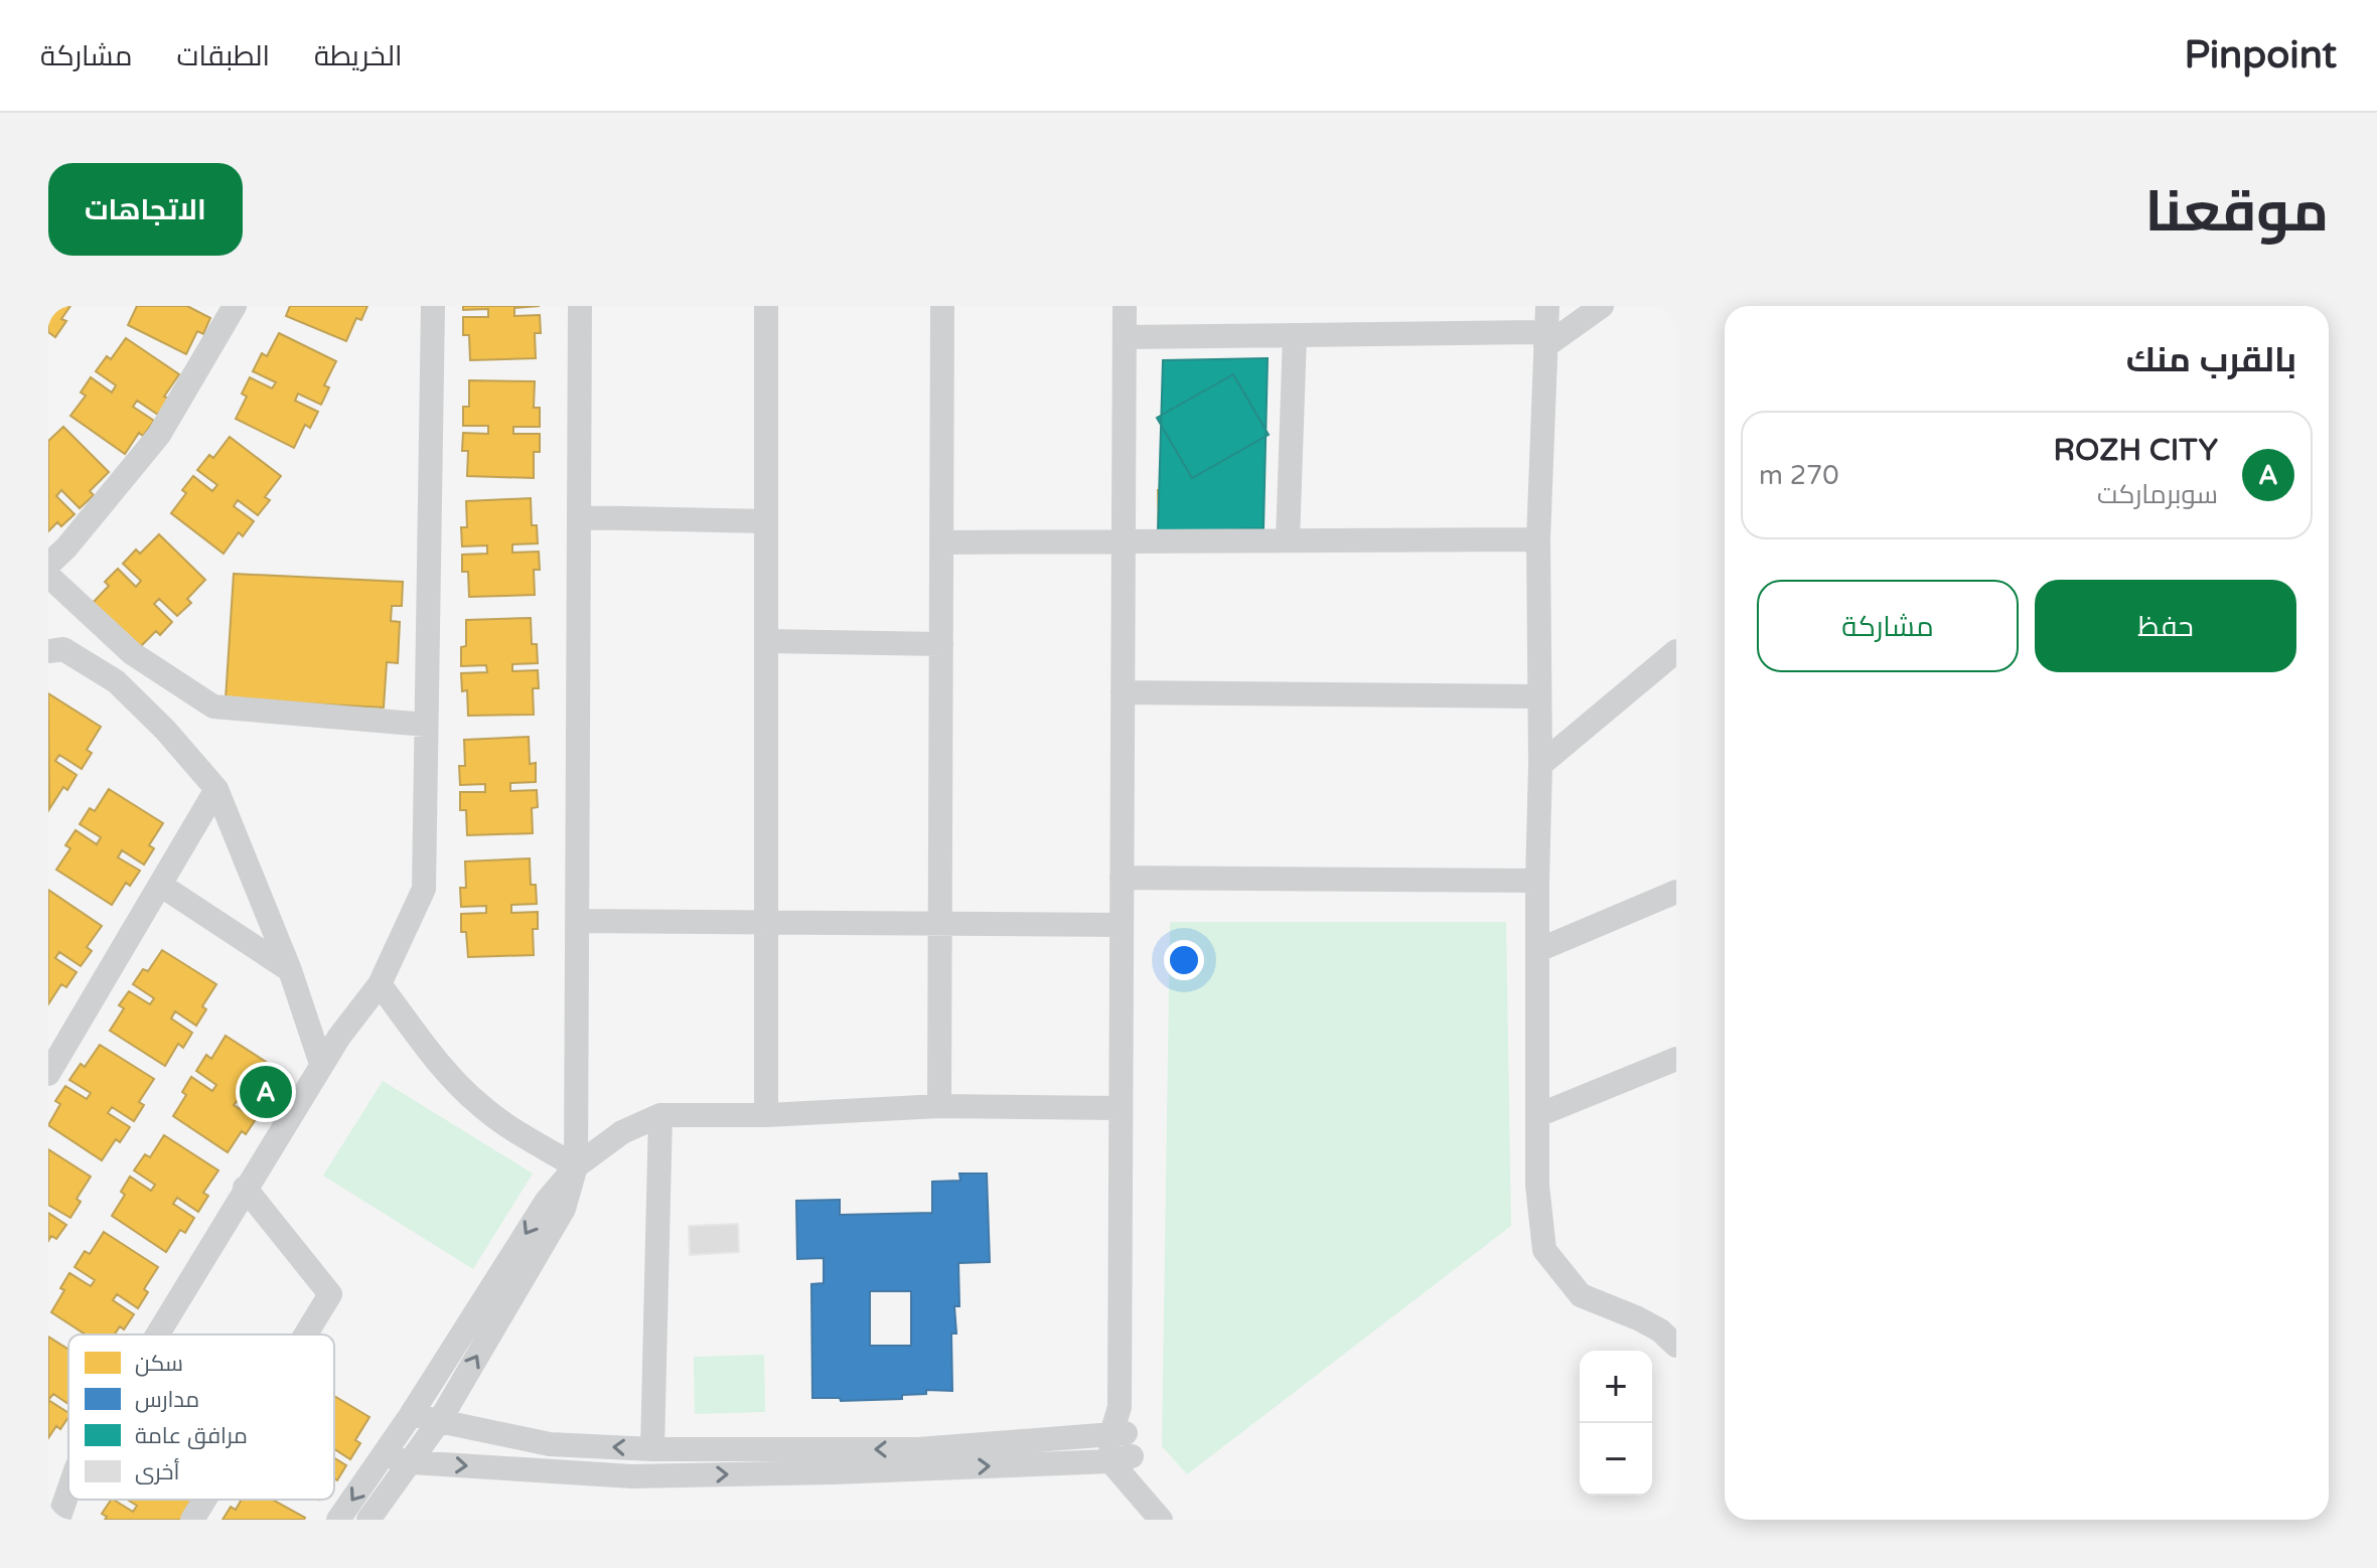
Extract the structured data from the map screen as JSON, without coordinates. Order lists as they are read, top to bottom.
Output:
{
  "legend": [
    "سكن",
    "مدارس",
    "مرافق عامة",
    "أخرى"
  ],
  "page": {
    "header": "Pinpoint",
    "nav": ["الخريطة", "الطبقات", "مشاركة"],
    "title": "موقعنا",
    "buttons": [
      "الاتجاهات",
      ["حفظ", "مشاركة"]
    ],
    "heading": "بالقرب منك",
    "list": [
      {
        "mark": "A",
        "name": "ROZH CITY",
        "note": "سوبرماركت",
        "value": "270 m"
      }
    ],
    "pins": "A",
    "map_buttons": ["+", "−"]
  }
}
